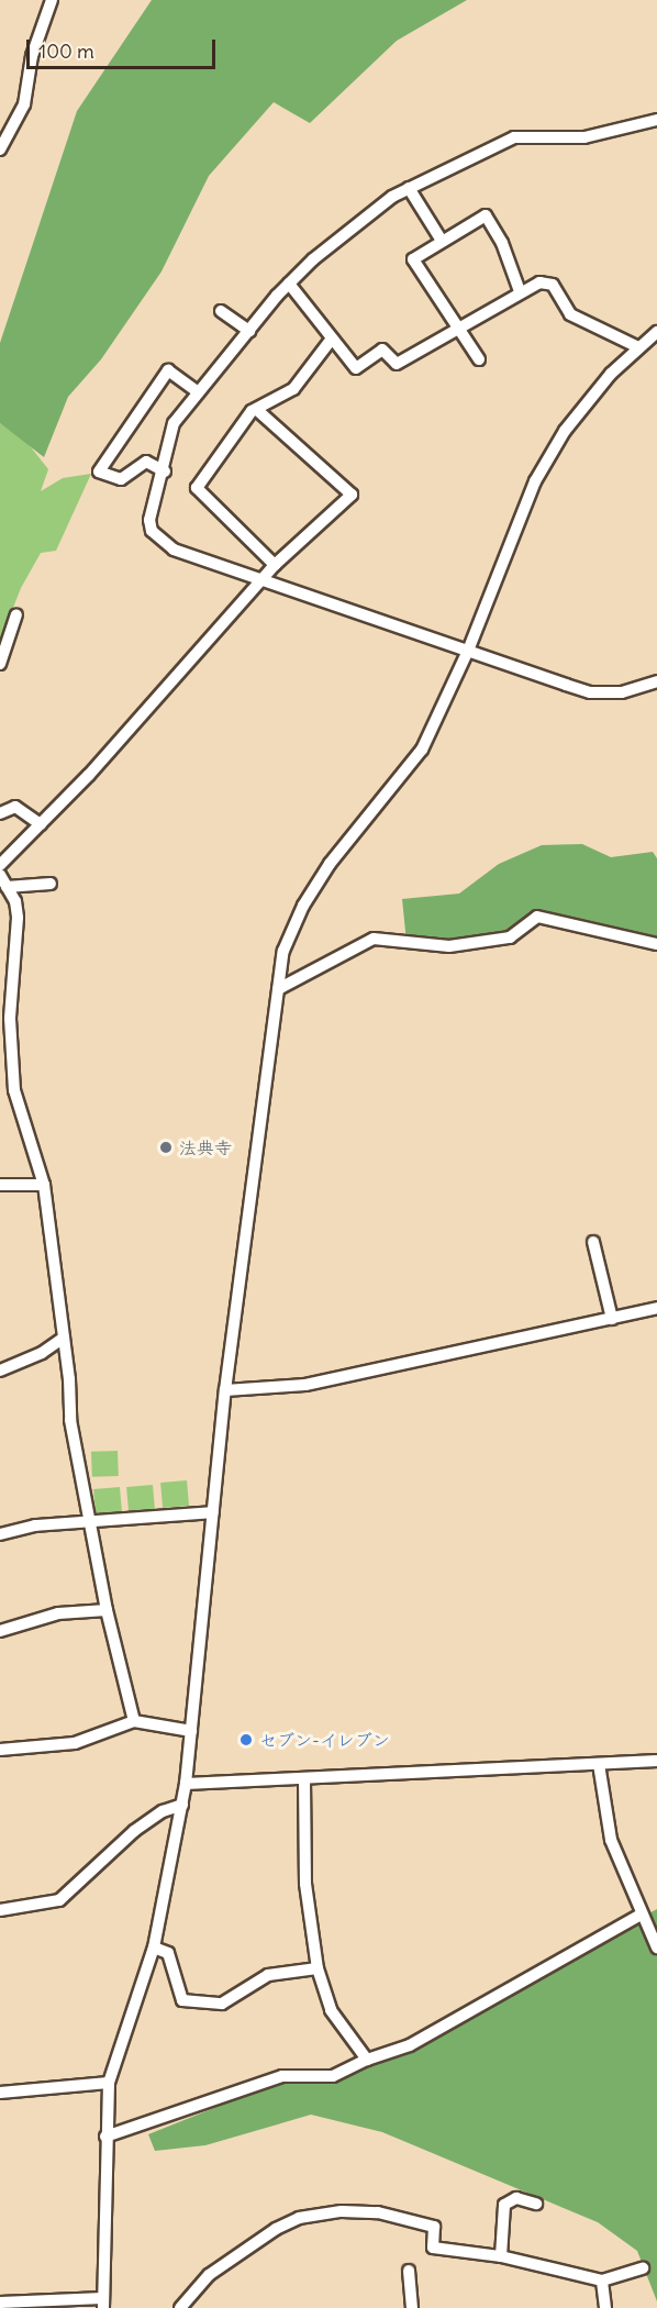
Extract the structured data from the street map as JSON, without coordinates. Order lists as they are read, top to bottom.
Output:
{
  "places": ["法典寺", "セブン-イレブン"],
  "scale_bar": "100 m"
}
